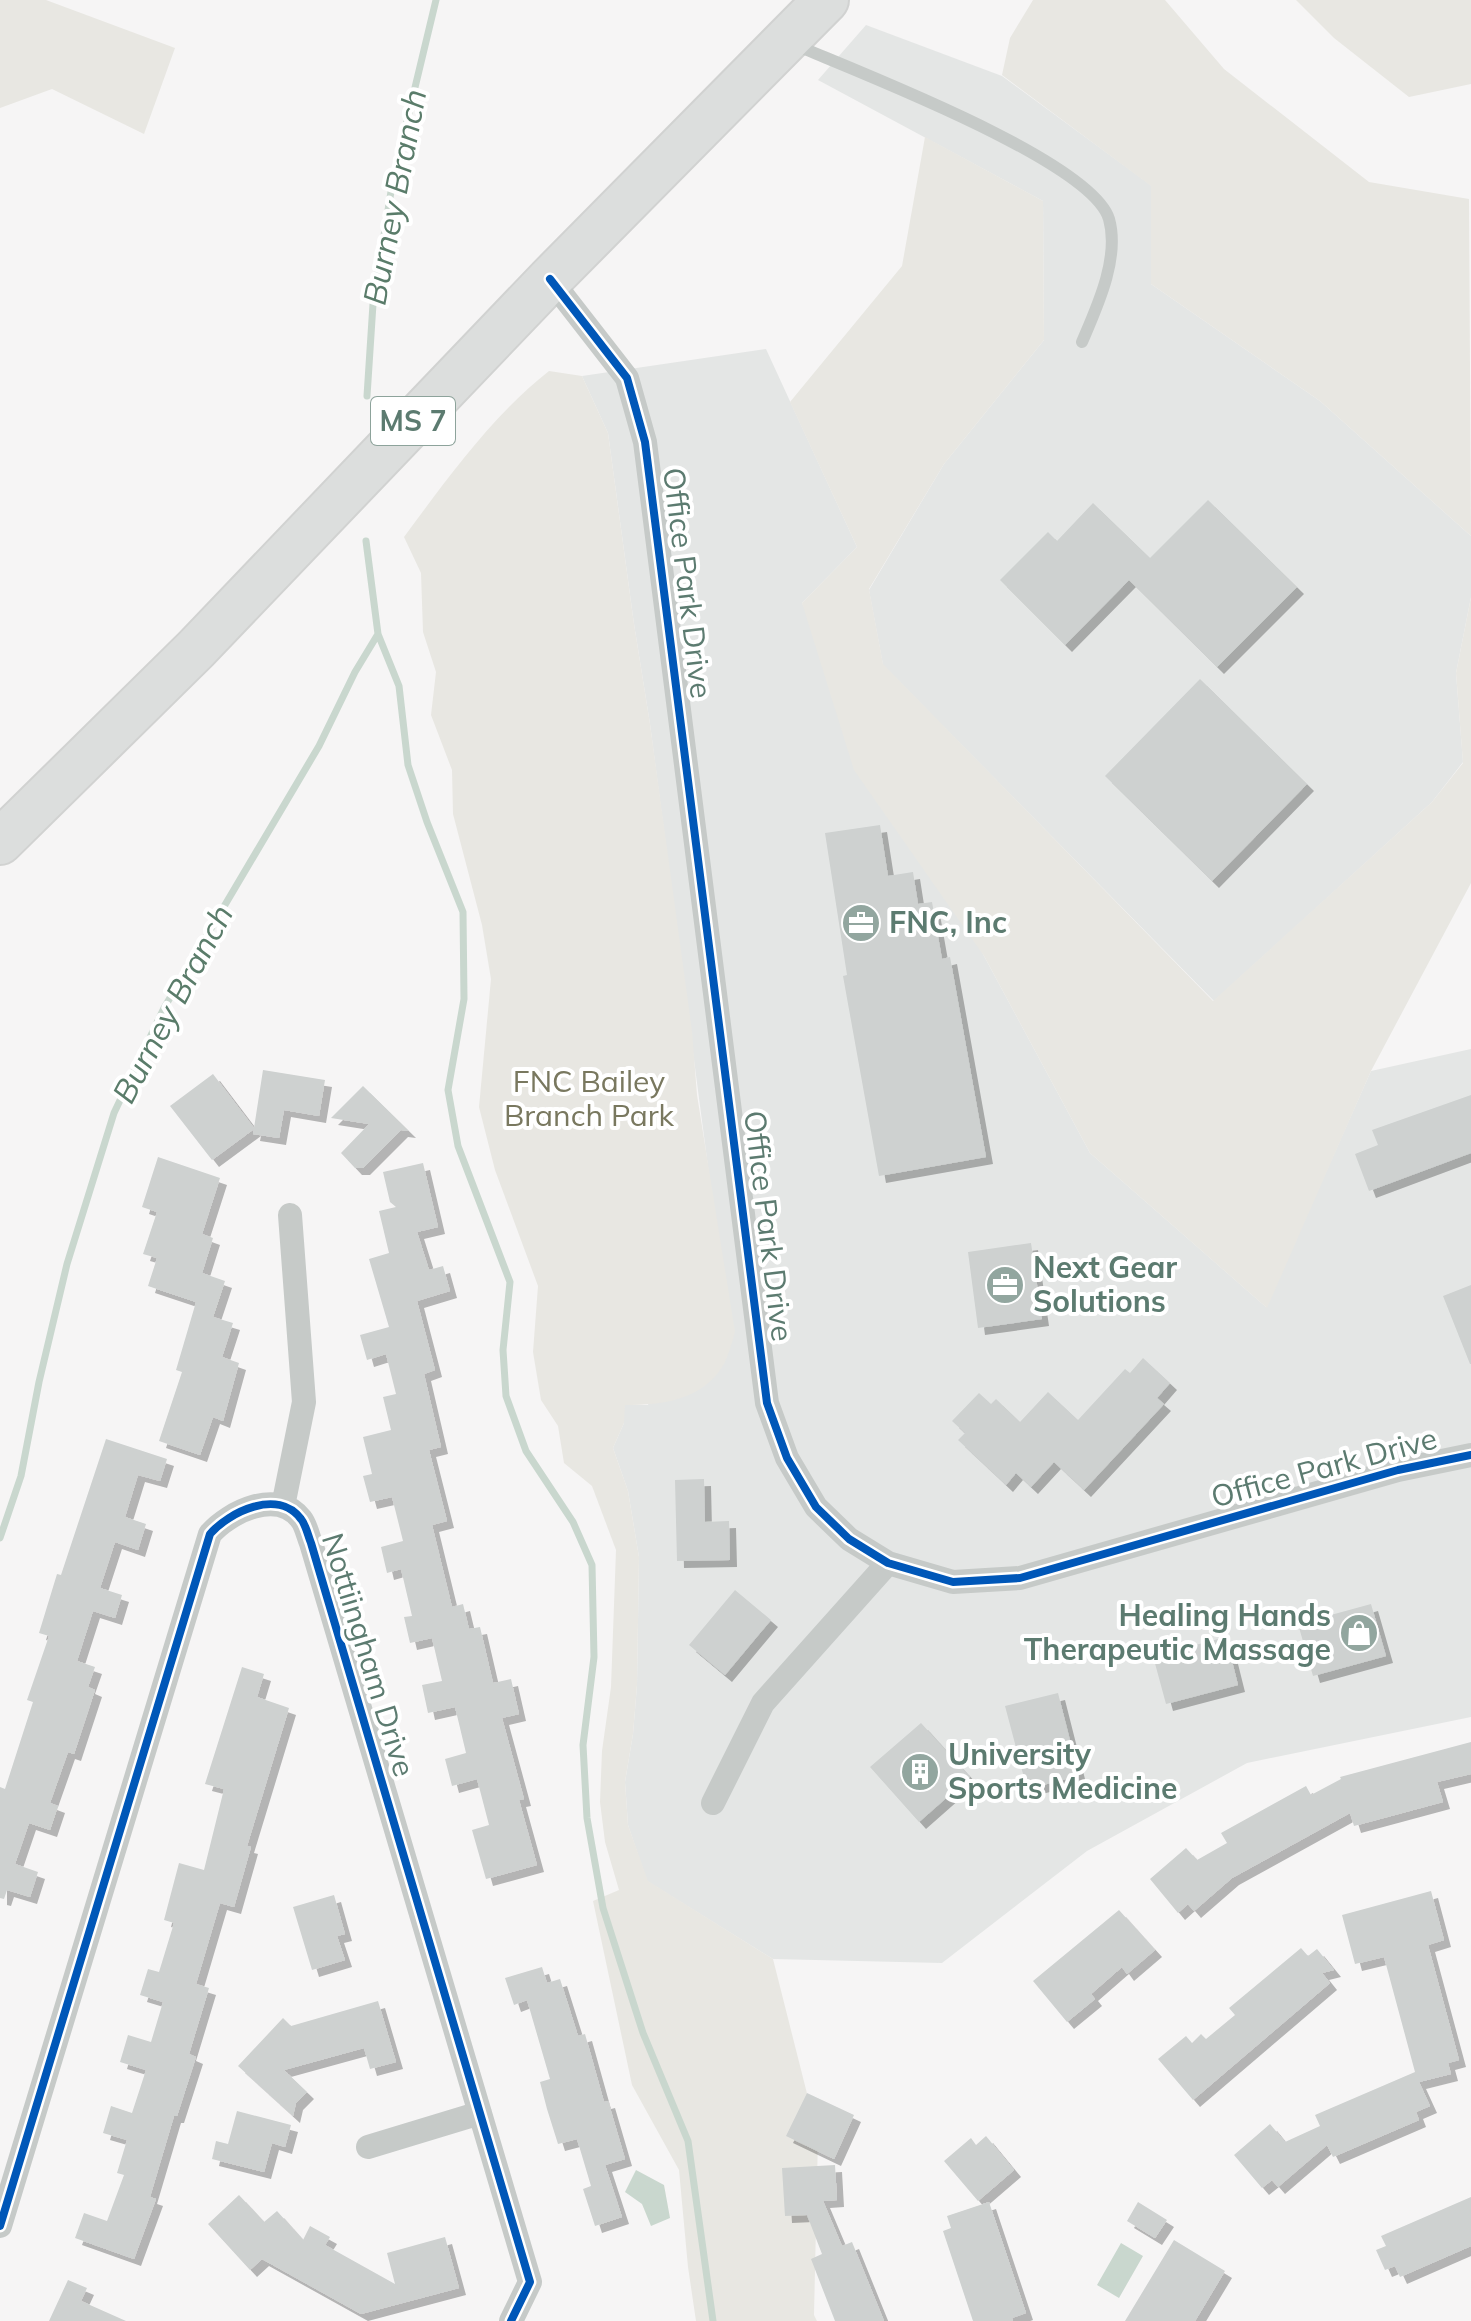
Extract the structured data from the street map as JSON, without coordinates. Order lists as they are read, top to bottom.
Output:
{
  "streets": {
    "highway": ["MS 7"],
    "street": ["Office Park Drive", "Nottiingham Drive"]
  },
  "crossings": [
    ["MS 7", "Office Park Drive"]
  ],
  "water": ["Burney Branch"],
  "parks": ["FNC Bailey Branch Park"],
  "places": {
    "office": ["FNC, Inc", "Next Gear Solutions"],
    "shop": ["Healing Hands Therapeutic Massage"],
    "building": ["University Sports Medicine"]
  }
}
